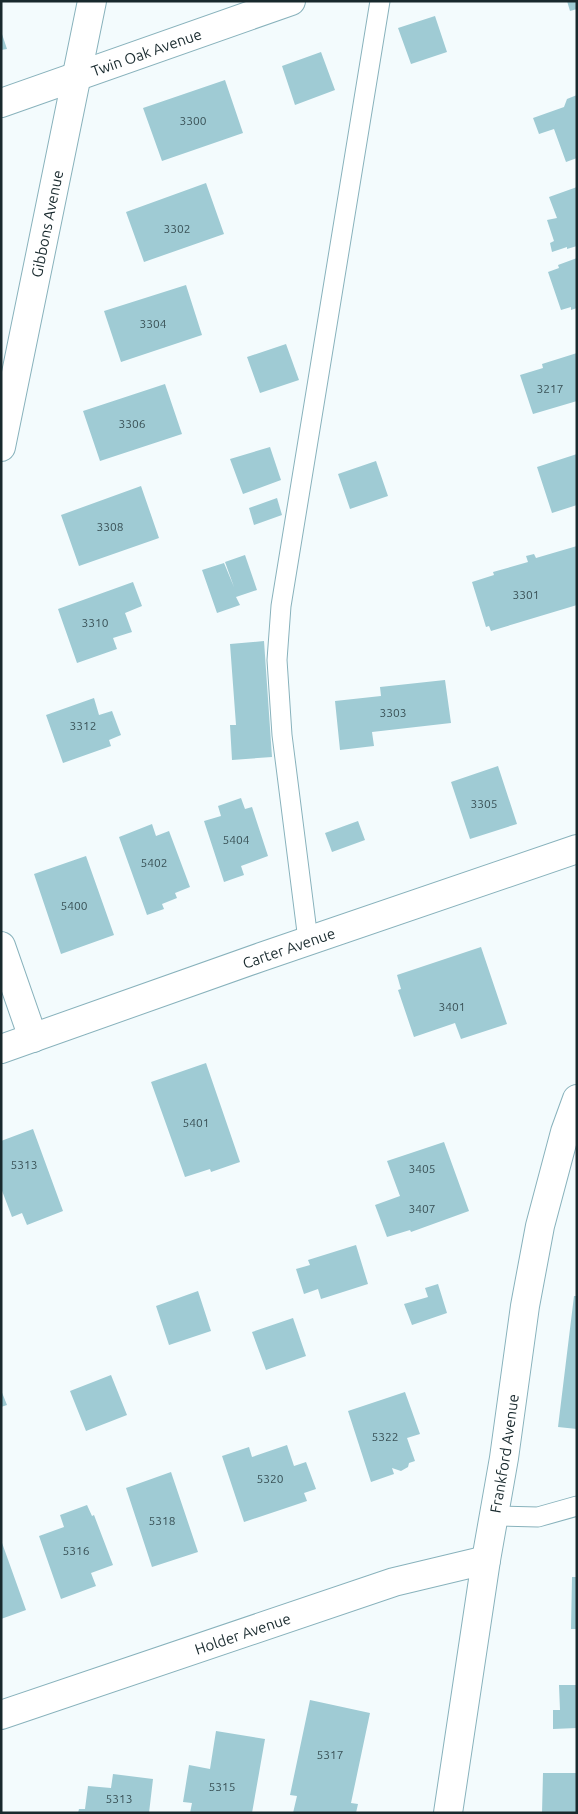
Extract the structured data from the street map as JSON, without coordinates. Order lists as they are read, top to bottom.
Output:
{
  "streets": {
    "street": [
      "Twin Oak Avenue",
      "Gibbons Avenue",
      "Carter Avenue",
      "Frankford Avenue",
      "Holder Avenue"
    ]
  },
  "crossings": [
    ["Twin Oak Avenue", "Gibbons Avenue"],
    ["Frankford Avenue", "Holder Avenue"]
  ],
  "house_numbers": [
    "3300",
    "3302",
    "3304",
    "3217",
    "3306",
    "3308",
    "3301",
    "3310",
    "3303",
    "3312",
    "3305",
    "5404",
    "5402",
    "5400",
    "3401",
    "5401",
    "5313",
    "3405",
    "3407",
    "5322",
    "5320",
    "5318",
    "5316",
    "5317",
    "5315",
    "5313"
  ]
}
